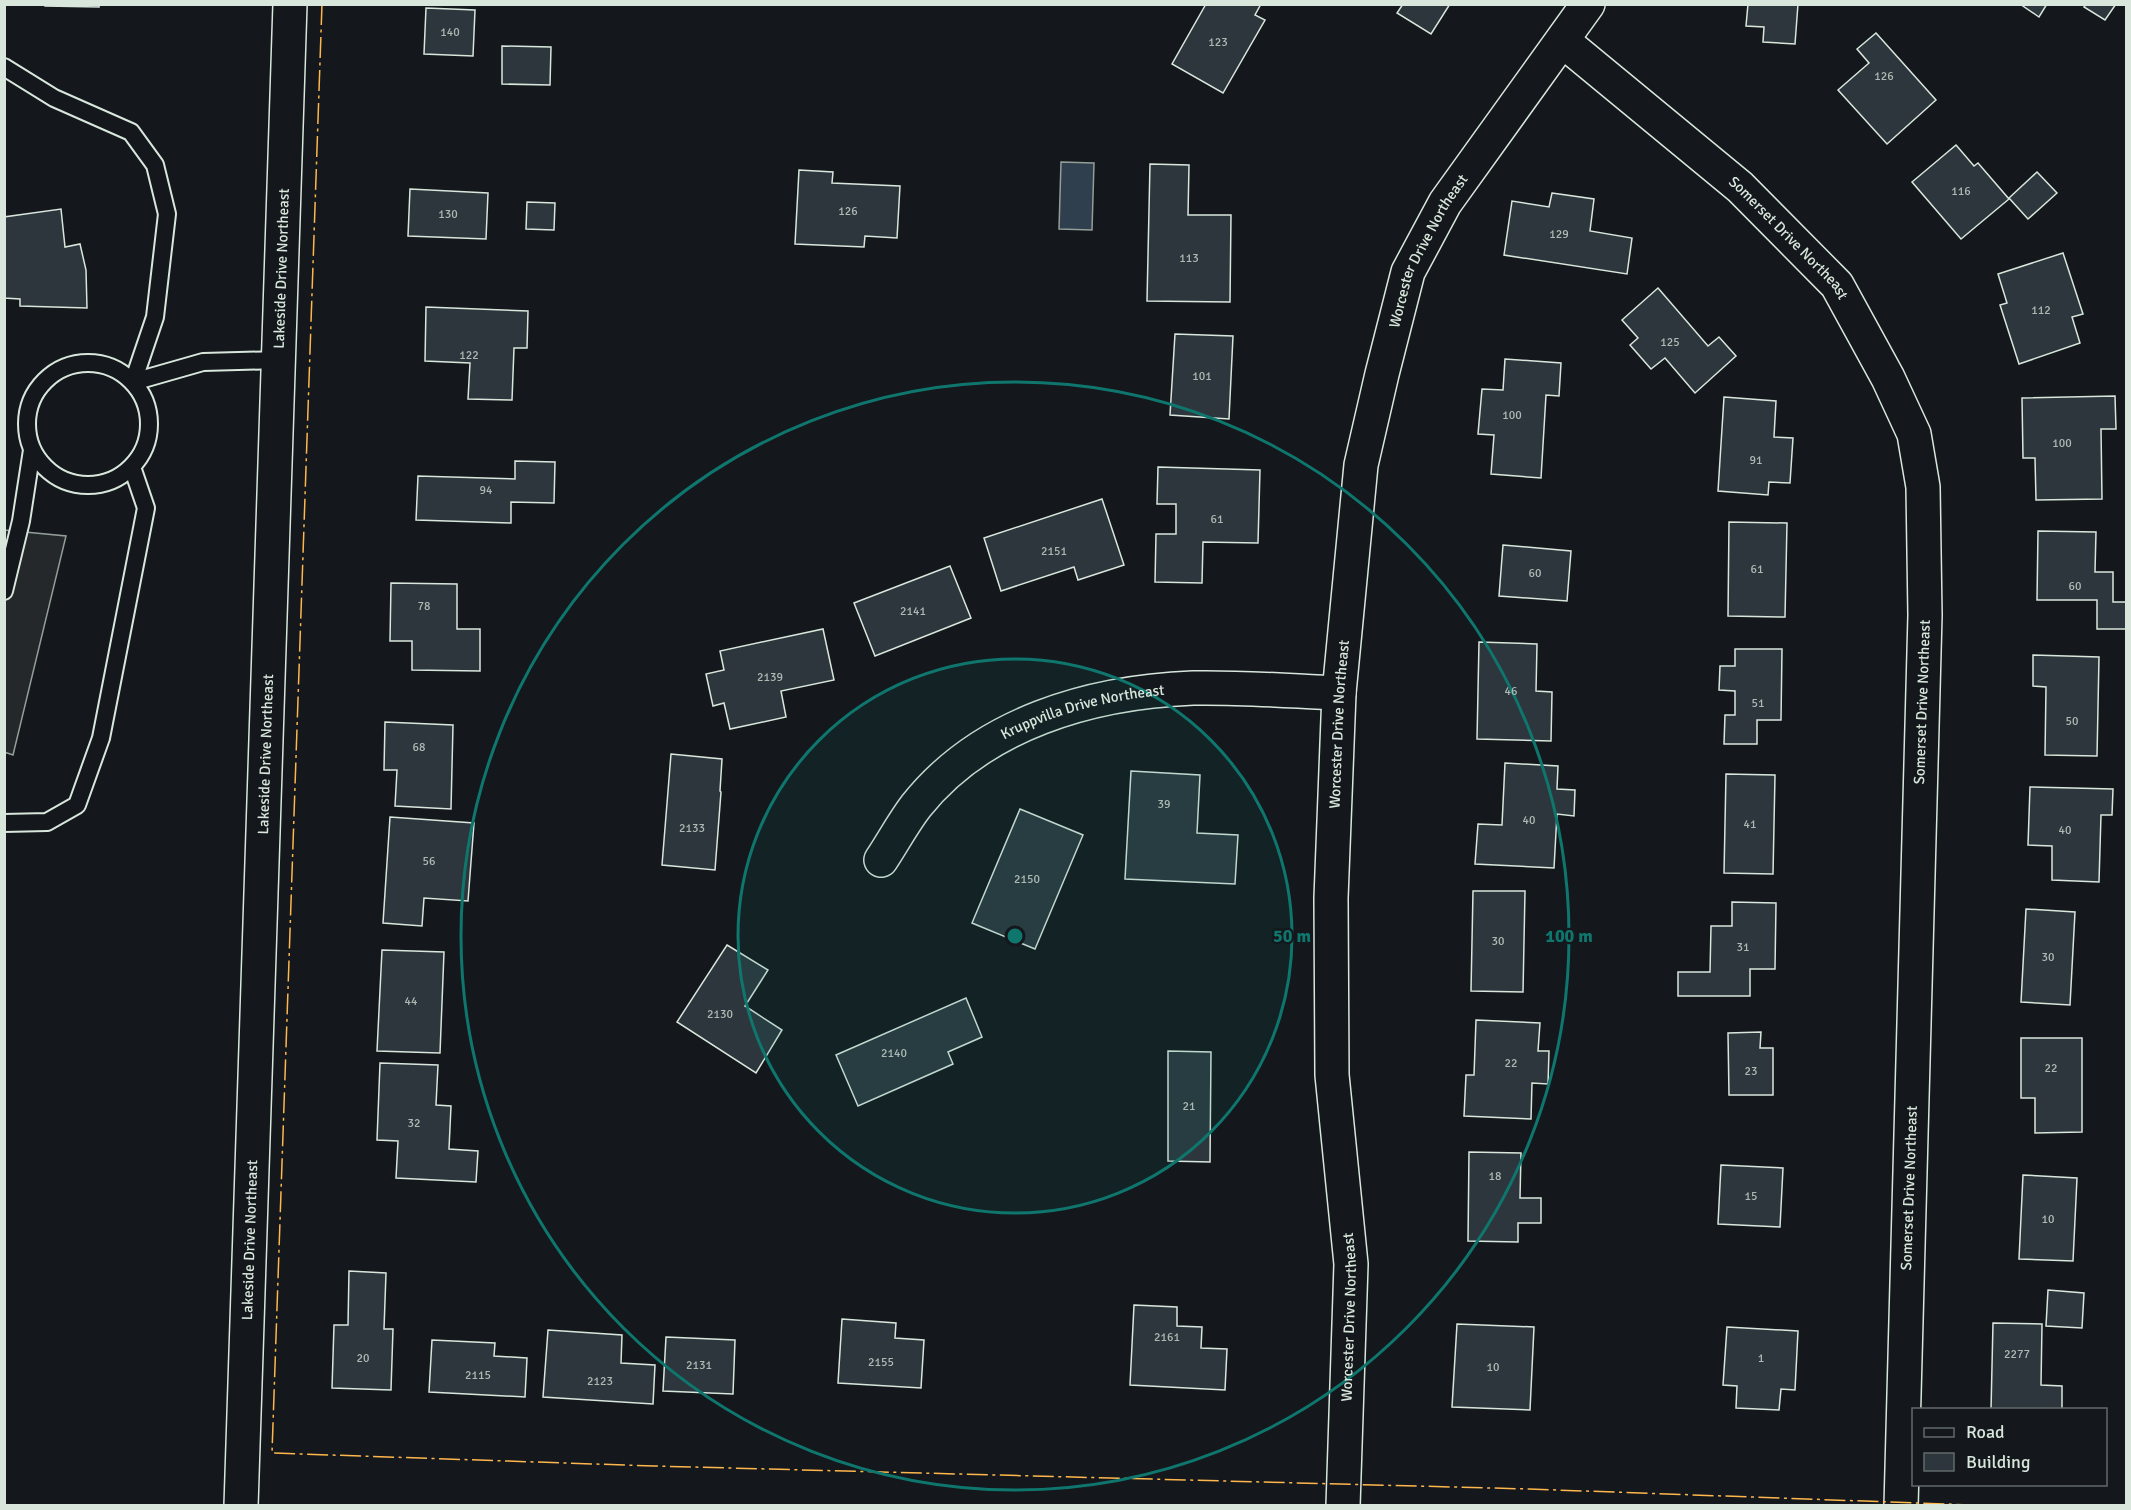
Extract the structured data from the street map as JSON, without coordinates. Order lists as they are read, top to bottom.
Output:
{
  "streets": {
    "street": [
      "Somerset Drive Northeast",
      "Worcester Drive Northeast",
      "Lakeside Drive Northeast",
      "Kruppvilla Drive Northeast"
    ]
  },
  "crossings": [
    ["Somerset Drive Northeast", "Worcester Drive Northeast"],
    ["Worcester Drive Northeast", "Kruppvilla Drive Northeast"]
  ],
  "house_numbers": [
    "140",
    "123",
    "126",
    "116",
    "126",
    "130",
    "129",
    "113",
    "112",
    "125",
    "122",
    "101",
    "100",
    "100",
    "91",
    "94",
    "61",
    "2151",
    "61",
    "60",
    "60",
    "78",
    "2141",
    "2139",
    "46",
    "51",
    "50",
    "68",
    "39",
    "40",
    "41",
    "2133",
    "40",
    "56",
    "2150",
    "30",
    "31",
    "30",
    "44",
    "2130",
    "2140",
    "22",
    "22",
    "23",
    "21",
    "32",
    "18",
    "15",
    "10",
    "2161",
    "2277",
    "20",
    "1",
    "2155",
    "2131",
    "10",
    "2115",
    "2123"
  ],
  "legend": ["Road", "Building"],
  "rings": ["50 m", "100 m"]
}
